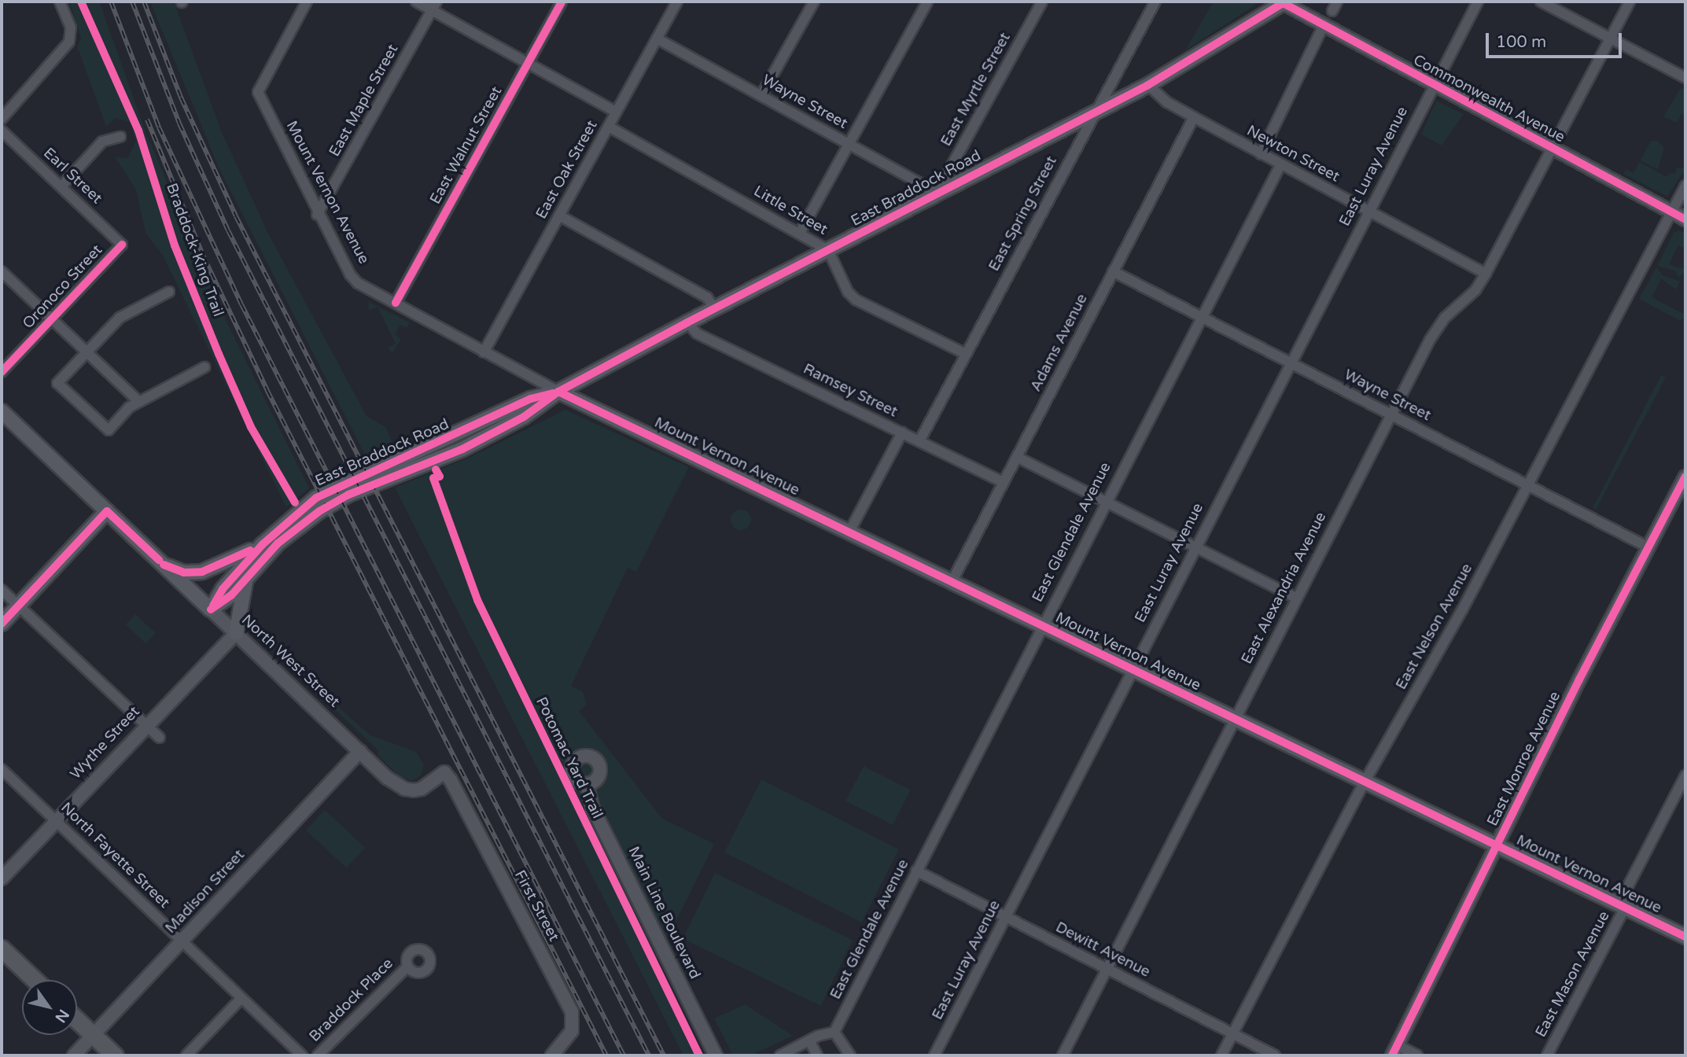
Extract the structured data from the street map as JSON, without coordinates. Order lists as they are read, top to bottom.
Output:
{
  "streets": {
    "main road": ["East Braddock Road", "Mount Vernon Avenue", "North West Street"],
    "street": [
      "East Myrtle Street",
      "Commonwealth Avenue",
      "East Maple Street",
      "Wayne Street",
      "East Walnut Street",
      "Newton Street",
      "East Luray Avenue",
      "East Oak Street",
      "Earl Street",
      "Little Street",
      "East Spring Street",
      "Oronoco Street",
      "Adams Avenue",
      "Ramsey Street",
      "East Glendale Avenue",
      "East Alexandria Avenue",
      "East Nelson Avenue",
      "Wythe Street",
      "East Monroe Avenue",
      "North Fayette Street",
      "Madison Street",
      "First Street",
      "Main Line Boulevard",
      "Dewitt Avenue",
      "East Mason Avenue",
      "Braddock Place"
    ],
    "cycle path": ["Braddock-King Trail", "Potomac Yard Trail"]
  },
  "crossings": [
    ["East Myrtle Street", "Wayne Street"],
    ["East Myrtle Street", "East Braddock Road"],
    ["Commonwealth Avenue", "East Luray Avenue"],
    ["Commonwealth Avenue", "East Braddock Road"],
    ["Commonwealth Avenue", "East Alexandria Avenue"],
    ["Commonwealth Avenue", "East Nelson Avenue"],
    ["East Maple Street", "Mount Vernon Avenue"],
    ["Wayne Street", "East Luray Avenue"],
    ["Wayne Street", "East Oak Street"],
    ["Wayne Street", "East Braddock Road"],
    ["Wayne Street", "Adams Avenue"],
    ["Wayne Street", "East Glendale Avenue"],
    ["Wayne Street", "East Alexandria Avenue"],
    ["Wayne Street", "East Nelson Avenue"],
    ["Wayne Street", "East Monroe Avenue"],
    ["East Walnut Street", "Mount Vernon Avenue"],
    ["Newton Street", "East Luray Avenue"],
    ["Newton Street", "East Braddock Road"],
    ["Newton Street", "Adams Avenue"],
    ["Newton Street", "East Glendale Avenue"],
    ["Newton Street", "East Alexandria Avenue"],
    ["East Luray Avenue", "Mount Vernon Avenue"],
    ["East Luray Avenue", "Dewitt Avenue"],
    ["East Oak Street", "Mount Vernon Avenue"],
    ["East Oak Street", "Little Street"],
    ["Earl Street", "Oronoco Street"],
    ["East Braddock Road", "Mount Vernon Avenue"],
    ["East Braddock Road", "Little Street"],
    ["East Braddock Road", "East Spring Street"],
    ["East Braddock Road", "Ramsey Street"],
    ["East Braddock Road", "North West Street"],
    ["Mount Vernon Avenue", "Adams Avenue"],
    ["Mount Vernon Avenue", "East Glendale Avenue"],
    ["Mount Vernon Avenue", "East Alexandria Avenue"],
    ["Mount Vernon Avenue", "East Nelson Avenue"],
    ["Mount Vernon Avenue", "East Monroe Avenue"],
    ["Mount Vernon Avenue", "East Mason Avenue"],
    ["Little Street", "East Spring Street"],
    ["East Spring Street", "Ramsey Street"],
    ["Adams Avenue", "Ramsey Street"],
    ["East Glendale Avenue", "Dewitt Avenue"],
    ["East Alexandria Avenue", "Dewitt Avenue"],
    ["East Nelson Avenue", "Dewitt Avenue"],
    ["North West Street", "Wythe Street"],
    ["North West Street", "Madison Street"],
    ["North West Street", "First Street"],
    ["Wythe Street", "North Fayette Street"],
    ["North Fayette Street", "Madison Street"]
  ],
  "scale_bar": "100 m",
  "north": "bottom right"
}
